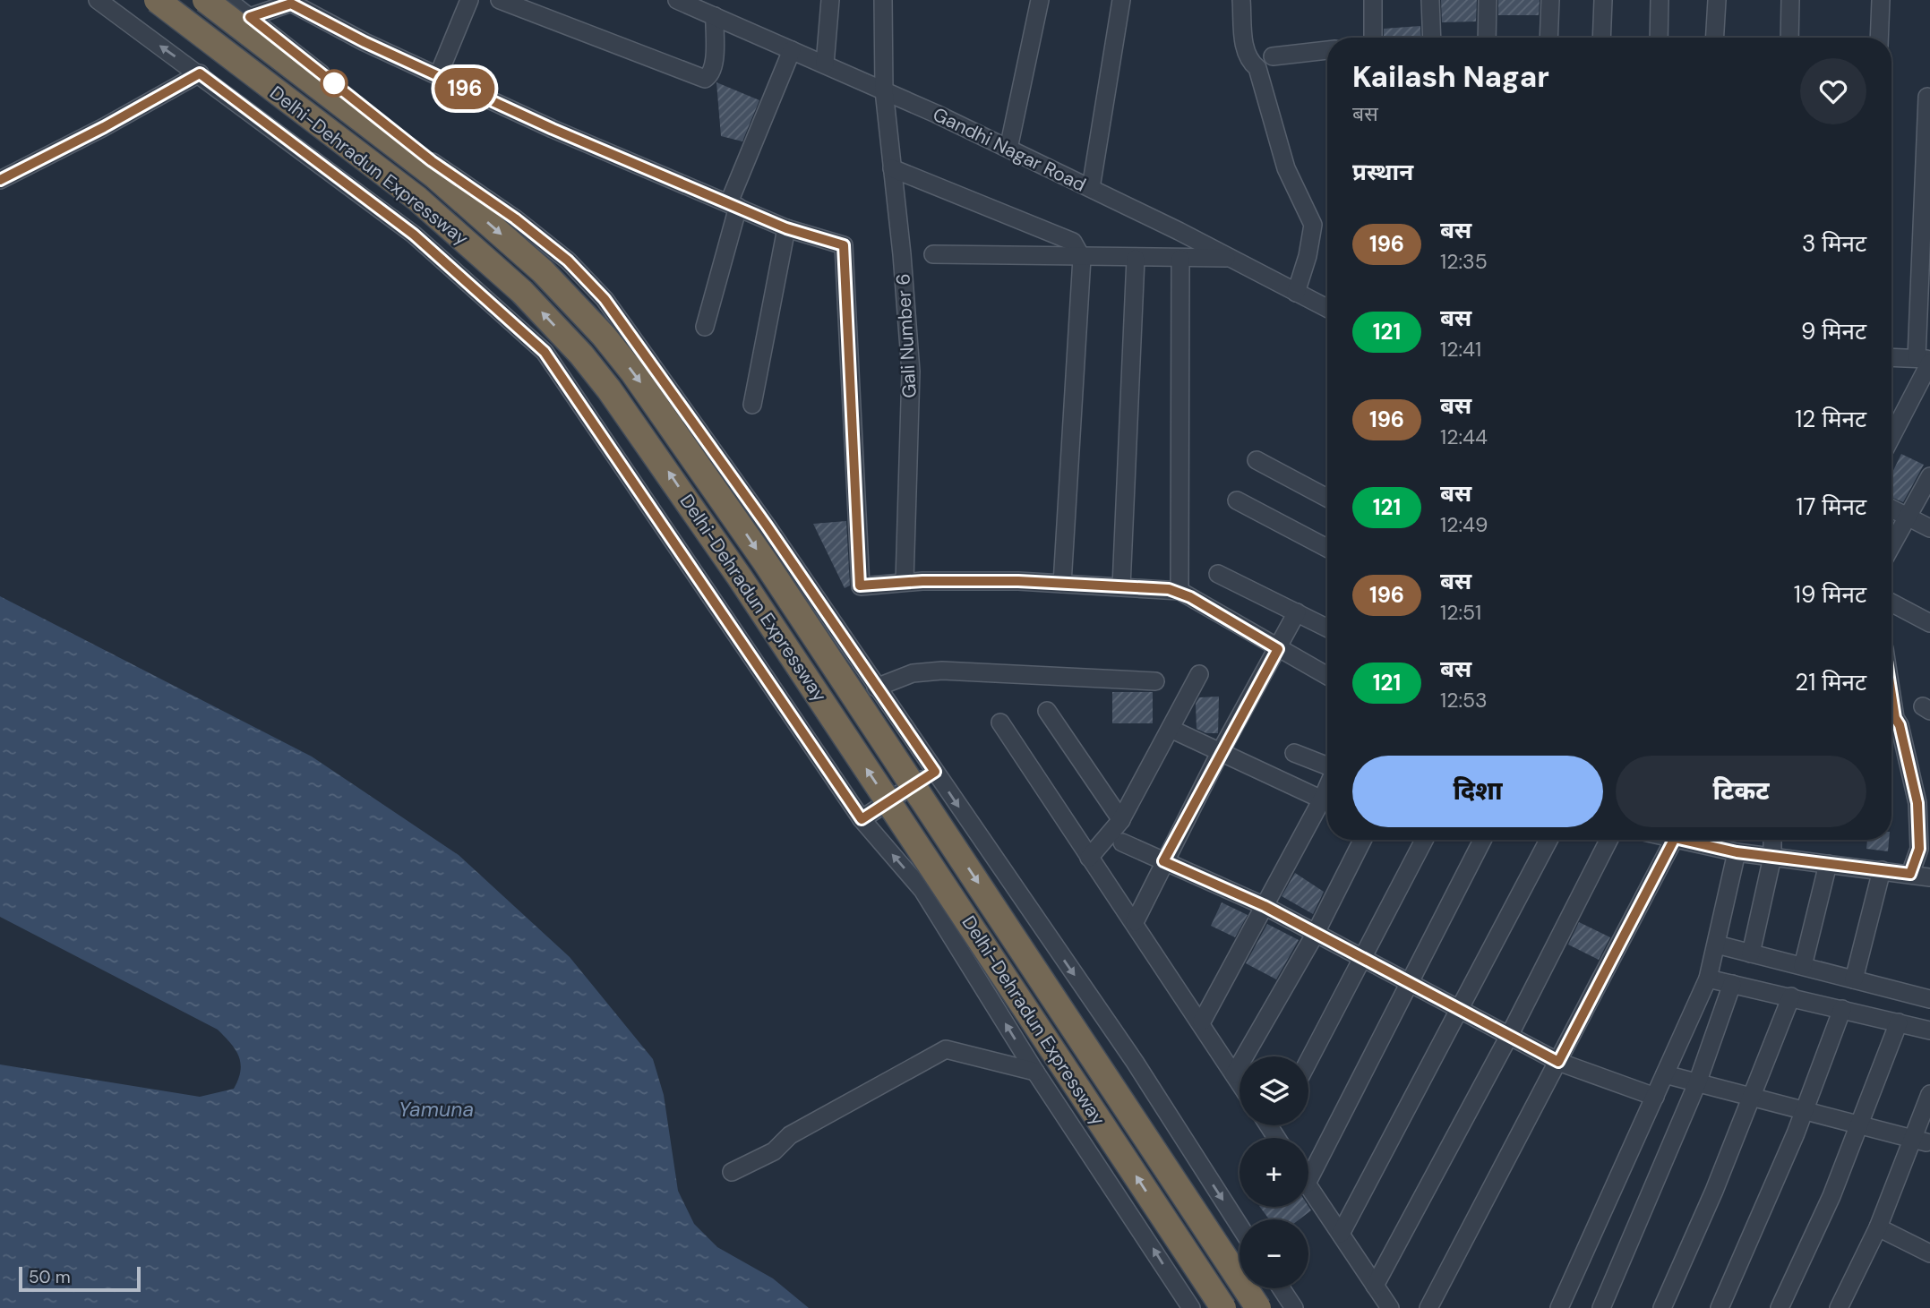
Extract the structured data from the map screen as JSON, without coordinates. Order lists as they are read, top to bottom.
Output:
{
  "streets": {
    "highway": ["Delhi-Dehradun Expressway"],
    "street": ["Gandhi Nagar Road", "Gali Number 6"]
  },
  "crossings": [
    ["Gandhi Nagar Road", "Gali Number 6"]
  ],
  "water": ["Yamuna"],
  "lines": ["bus line 196"],
  "scale_bar": "50 m",
  "page": {
    "on_map": "196",
    "heading": [
      ["Kailash Nagar", "बस"],
      "प्रस्थान"
    ],
    "list": [
      {
        "mark": "196",
        "name": "बस",
        "note": "12:35",
        "value": "3 मिनट"
      },
      {
        "mark": "121",
        "name": "बस",
        "note": "12:41",
        "value": "9 मिनट"
      },
      {
        "mark": "196",
        "name": "बस",
        "note": "12:44",
        "value": "12 मिनट"
      },
      {
        "mark": "121",
        "name": "बस",
        "note": "12:49",
        "value": "17 मिनट"
      },
      {
        "mark": "196",
        "name": "बस",
        "note": "12:51",
        "value": "19 मिनट"
      },
      {
        "mark": "121",
        "name": "बस",
        "note": "12:53",
        "value": "21 मिनट"
      }
    ],
    "buttons": ["दिशा", "टिकट"],
    "map_buttons": ["+", "−"],
    "scale": "50 m"
  }
}
